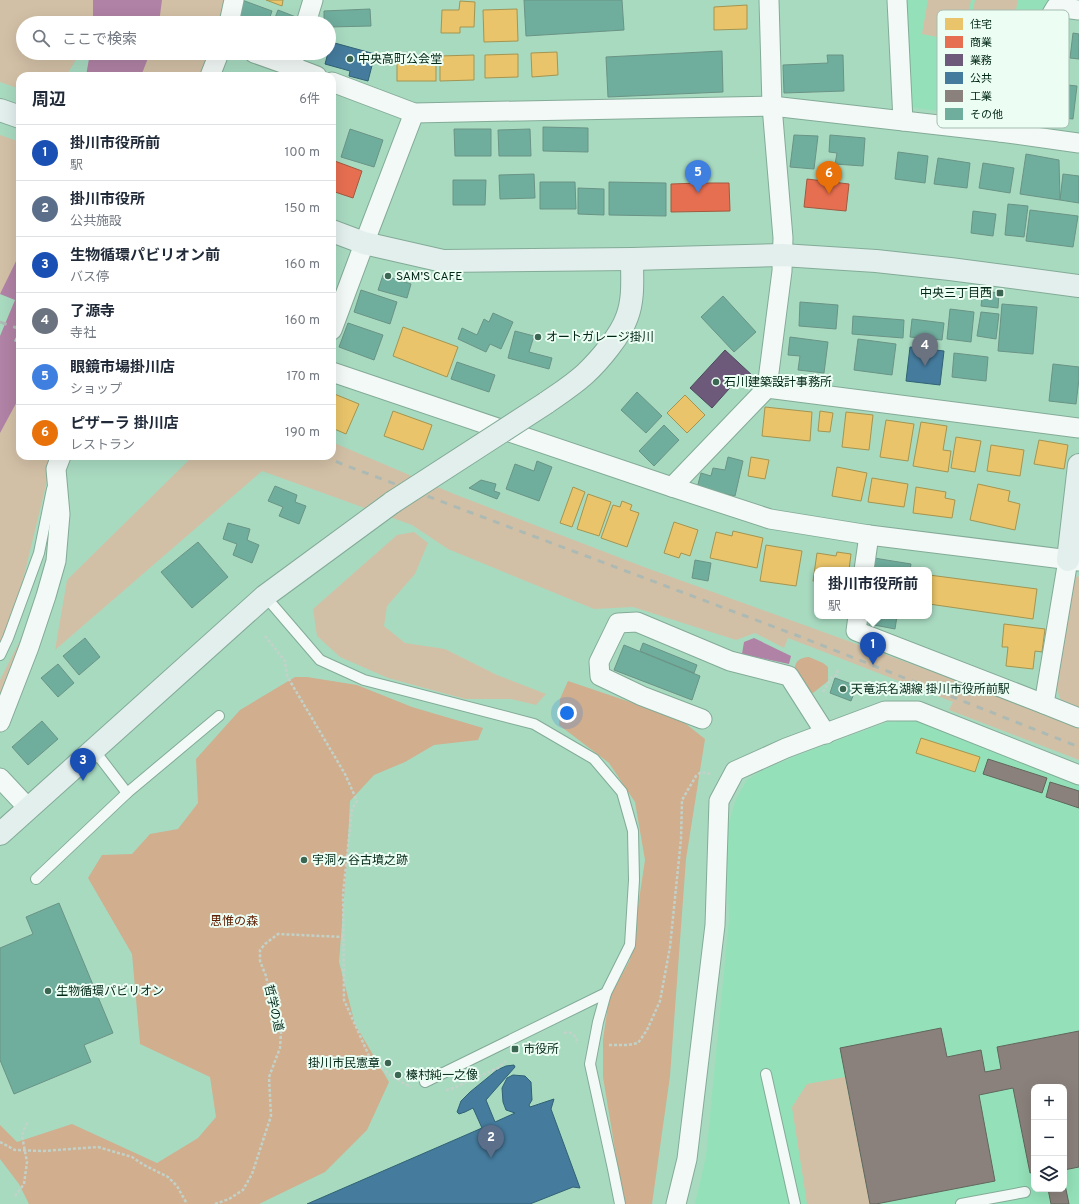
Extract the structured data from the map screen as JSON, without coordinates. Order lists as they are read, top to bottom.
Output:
{
  "streets": {
    "path": ["哲学の道"]
  },
  "parks": ["思惟の森"],
  "places": {
    "other": [
      "中央高町公会堂",
      "SAM'S CAFE",
      "オートガレージ掛川",
      "石川建築設計事務所",
      "天竜浜名湖線 掛川市役所前駅",
      "宇洞ヶ谷古墳之跡",
      "生物循環パビリオン",
      "掛川市民憲章",
      "榛村純一之像"
    ],
    "transit": ["中央三丁目西", "市役所"]
  },
  "legend": [
    "住宅",
    "商業",
    "業務",
    "公共",
    "工業",
    "その他"
  ],
  "page": {
    "search": "ここで検索",
    "heading": ["周辺", "6件"],
    "list": [
      {
        "mark": "1",
        "name": "掛川市役所前",
        "note": "駅",
        "value": "100 m"
      },
      {
        "mark": "2",
        "name": "掛川市役所",
        "note": "公共施設",
        "value": "150 m"
      },
      {
        "mark": "3",
        "name": "生物循環パビリオン前",
        "note": "バス停",
        "value": "160 m"
      },
      {
        "mark": "4",
        "name": "了源寺",
        "note": "寺社",
        "value": "160 m"
      },
      {
        "mark": "5",
        "name": "眼鏡市場掛川店",
        "note": "ショップ",
        "value": "170 m"
      },
      {
        "mark": "6",
        "name": "ピザーラ 掛川店",
        "note": "レストラン",
        "value": "190 m"
      }
    ],
    "pins": [
      "5",
      "6",
      "4",
      "1",
      "3",
      "2"
    ],
    "popup": ["掛川市役所前", "駅"],
    "map_buttons": ["+", "−"]
  }
}
